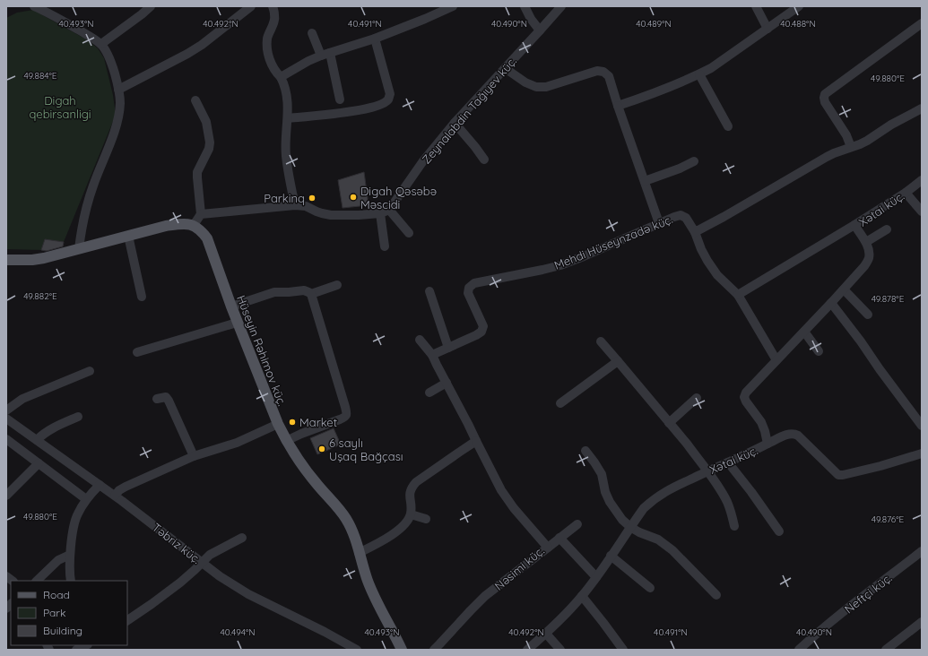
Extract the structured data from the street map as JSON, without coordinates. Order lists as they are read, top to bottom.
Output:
{
  "streets": {
    "main road": ["Hüseyin Rəhimov küç."],
    "street": [
      "Zeynalabdin Tağıyev küç.",
      "Xətai küç.",
      "Mehdi Hüseynzadə küç.",
      "Təbriz küç.",
      "Nəsimi küç.",
      "Neftçi küç."
    ]
  },
  "parks": ["Digah qebirsanligi"],
  "places": [
    "Digah Qəsəbə Məscidi",
    "Parkinq",
    "Market",
    "6 saylı Uşaq Bağçası"
  ],
  "legend": ["Road", "Park", "Building"],
  "coordinates": [
    "40.489°N",
    "40.493°N",
    "40.492°N",
    "40.491°N",
    "40.490°N",
    "40.488°N",
    "49.884°E",
    "49.880°E",
    "49.882°E",
    "49.878°E",
    "49.876°E",
    "40.494°N"
  ]
}
